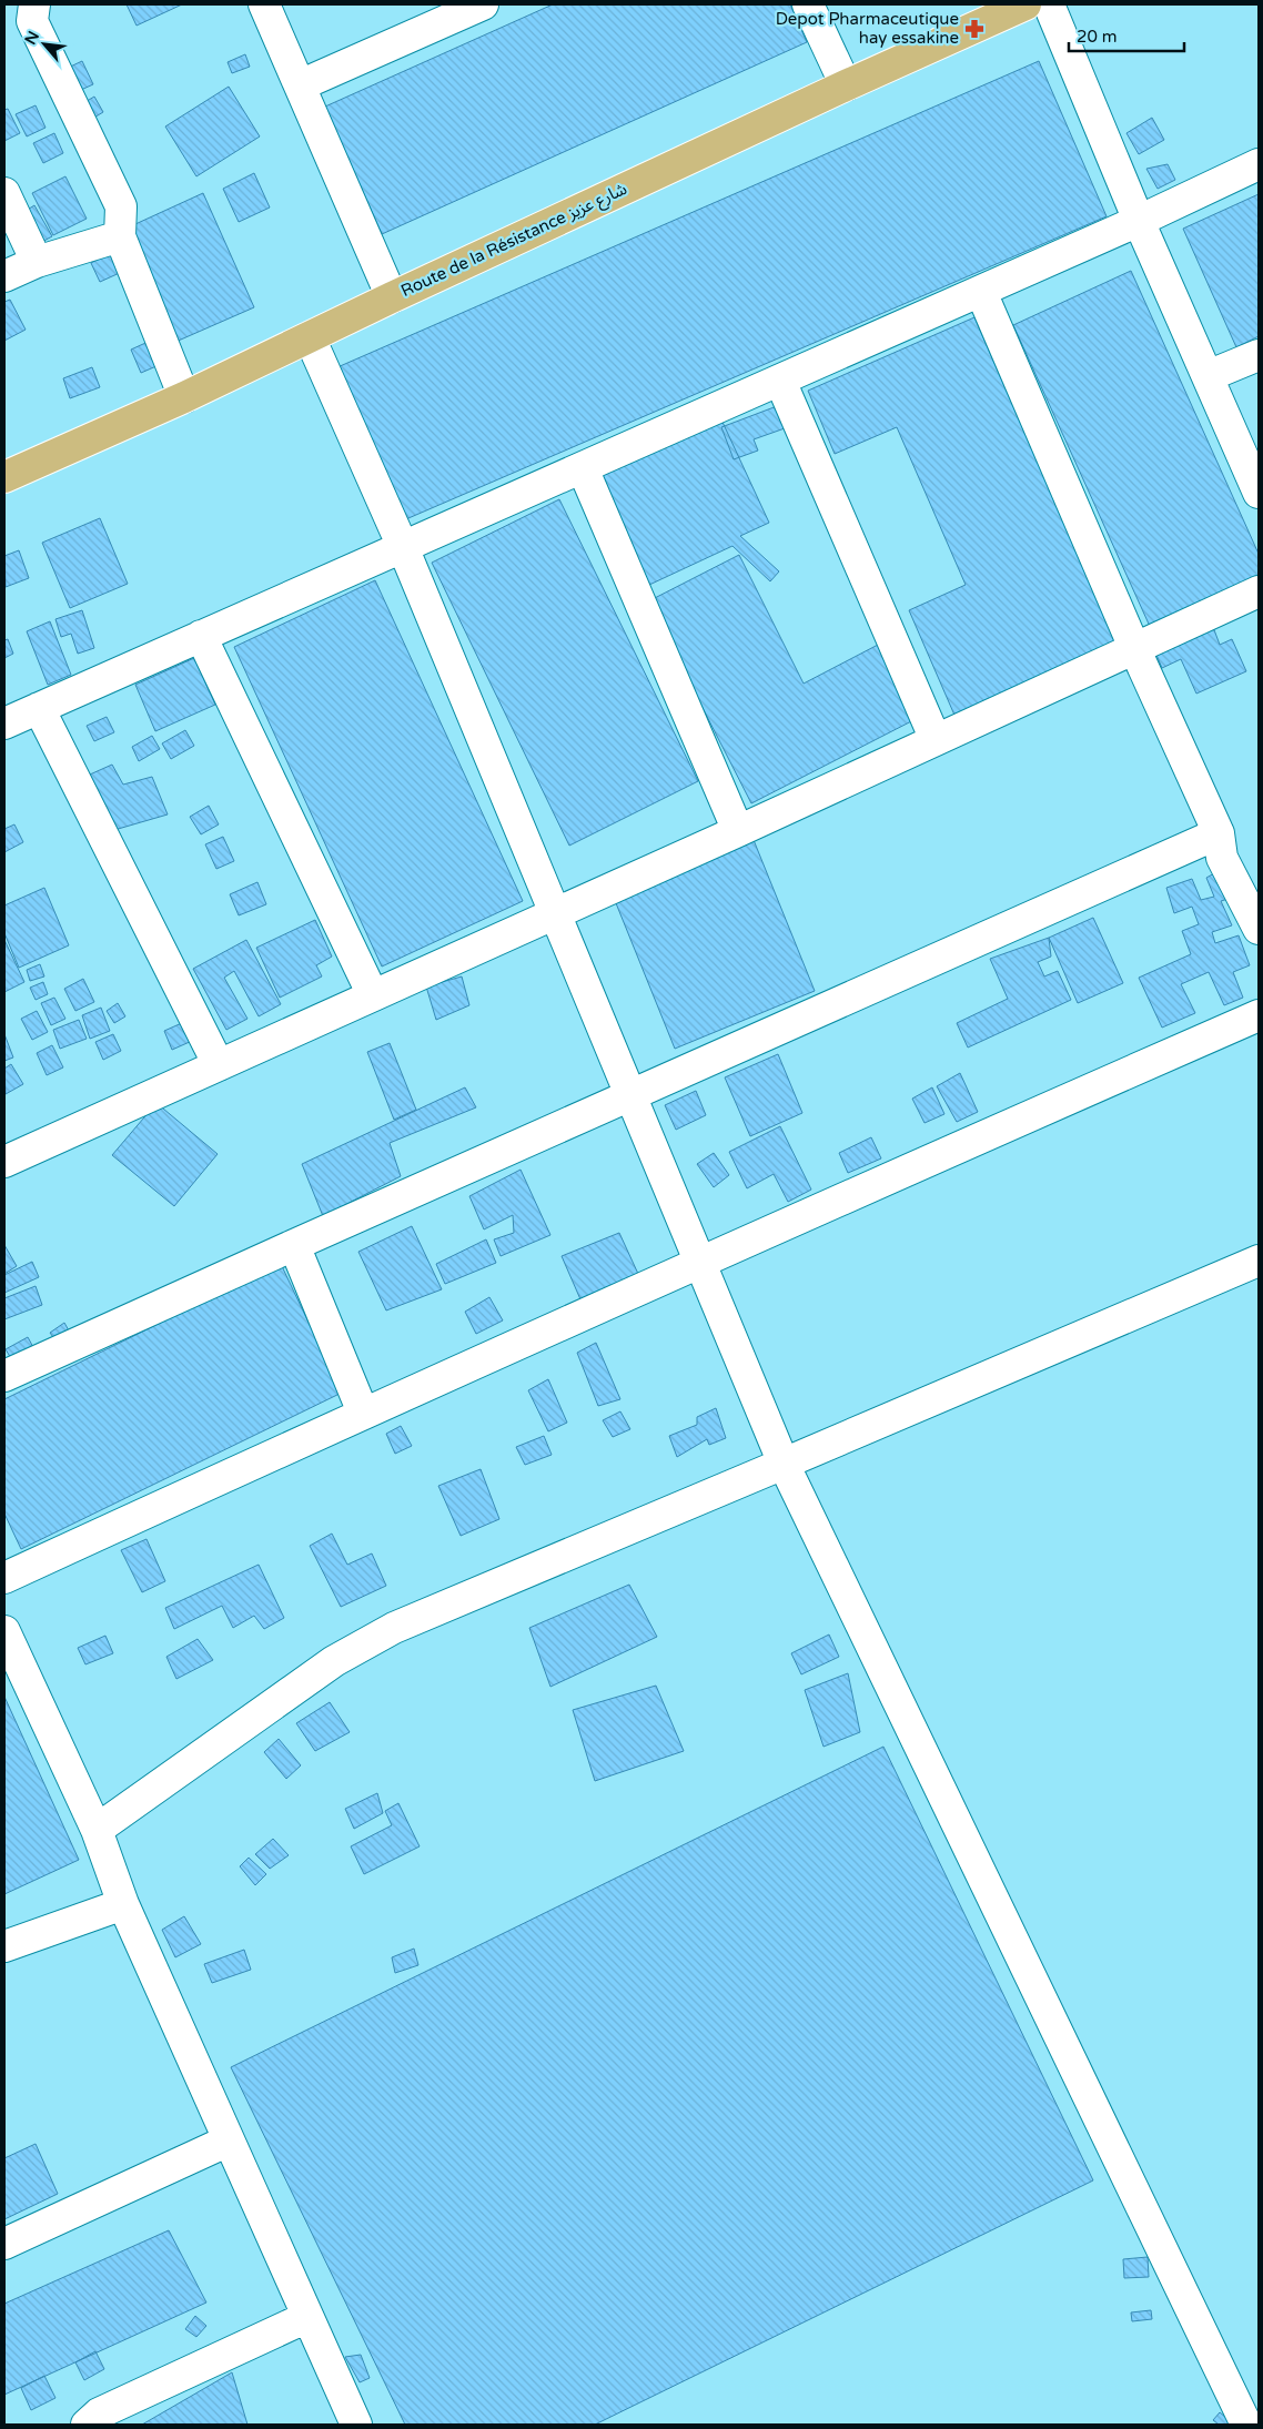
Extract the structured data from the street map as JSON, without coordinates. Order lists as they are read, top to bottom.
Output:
{
  "streets": {
    "main road": ["Route de la Résistance شارع عزيز"]
  },
  "places": {
    "pharmacy": ["Depot Pharmaceutique hay essakine"]
  },
  "scale_bar": "20 m",
  "north": "top left"
}
